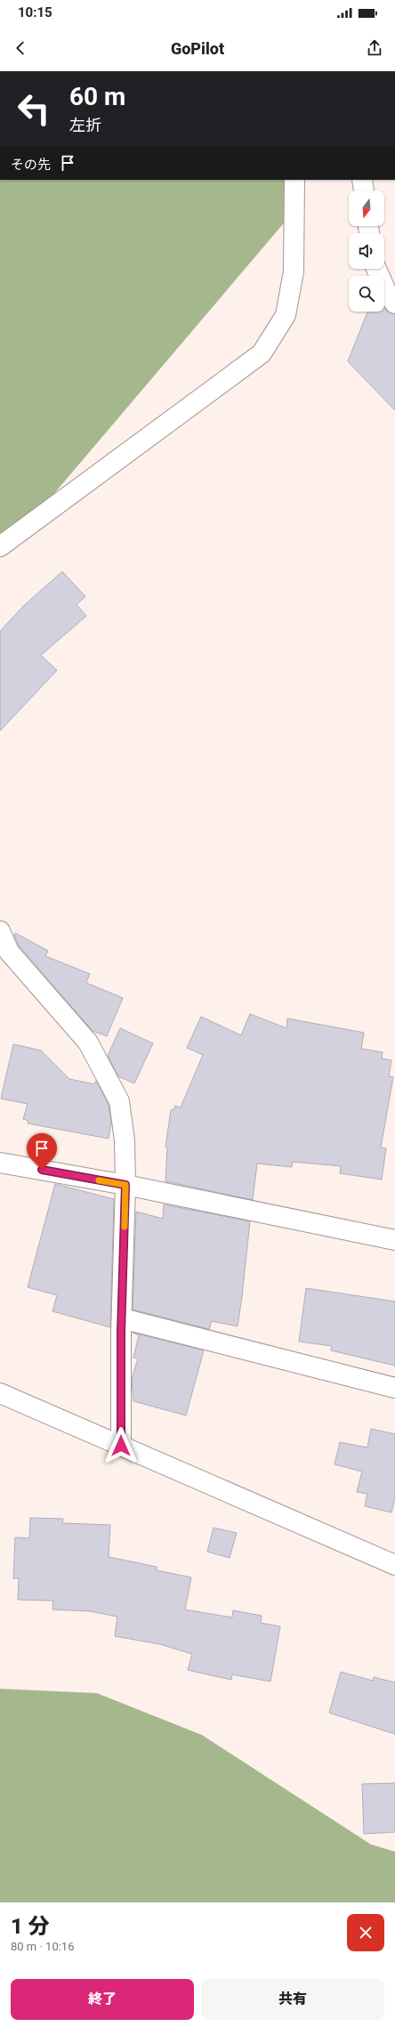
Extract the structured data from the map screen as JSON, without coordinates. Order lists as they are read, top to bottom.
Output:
{
  "north": "bottom",
  "page": {
    "status": "10:15",
    "header": "GoPilot",
    "turn": ["60 m", "左折"],
    "then": "その先",
    "heading": ["1 分", "80 m · 10:16"],
    "buttons": ["終了", "共有"]
  }
}
